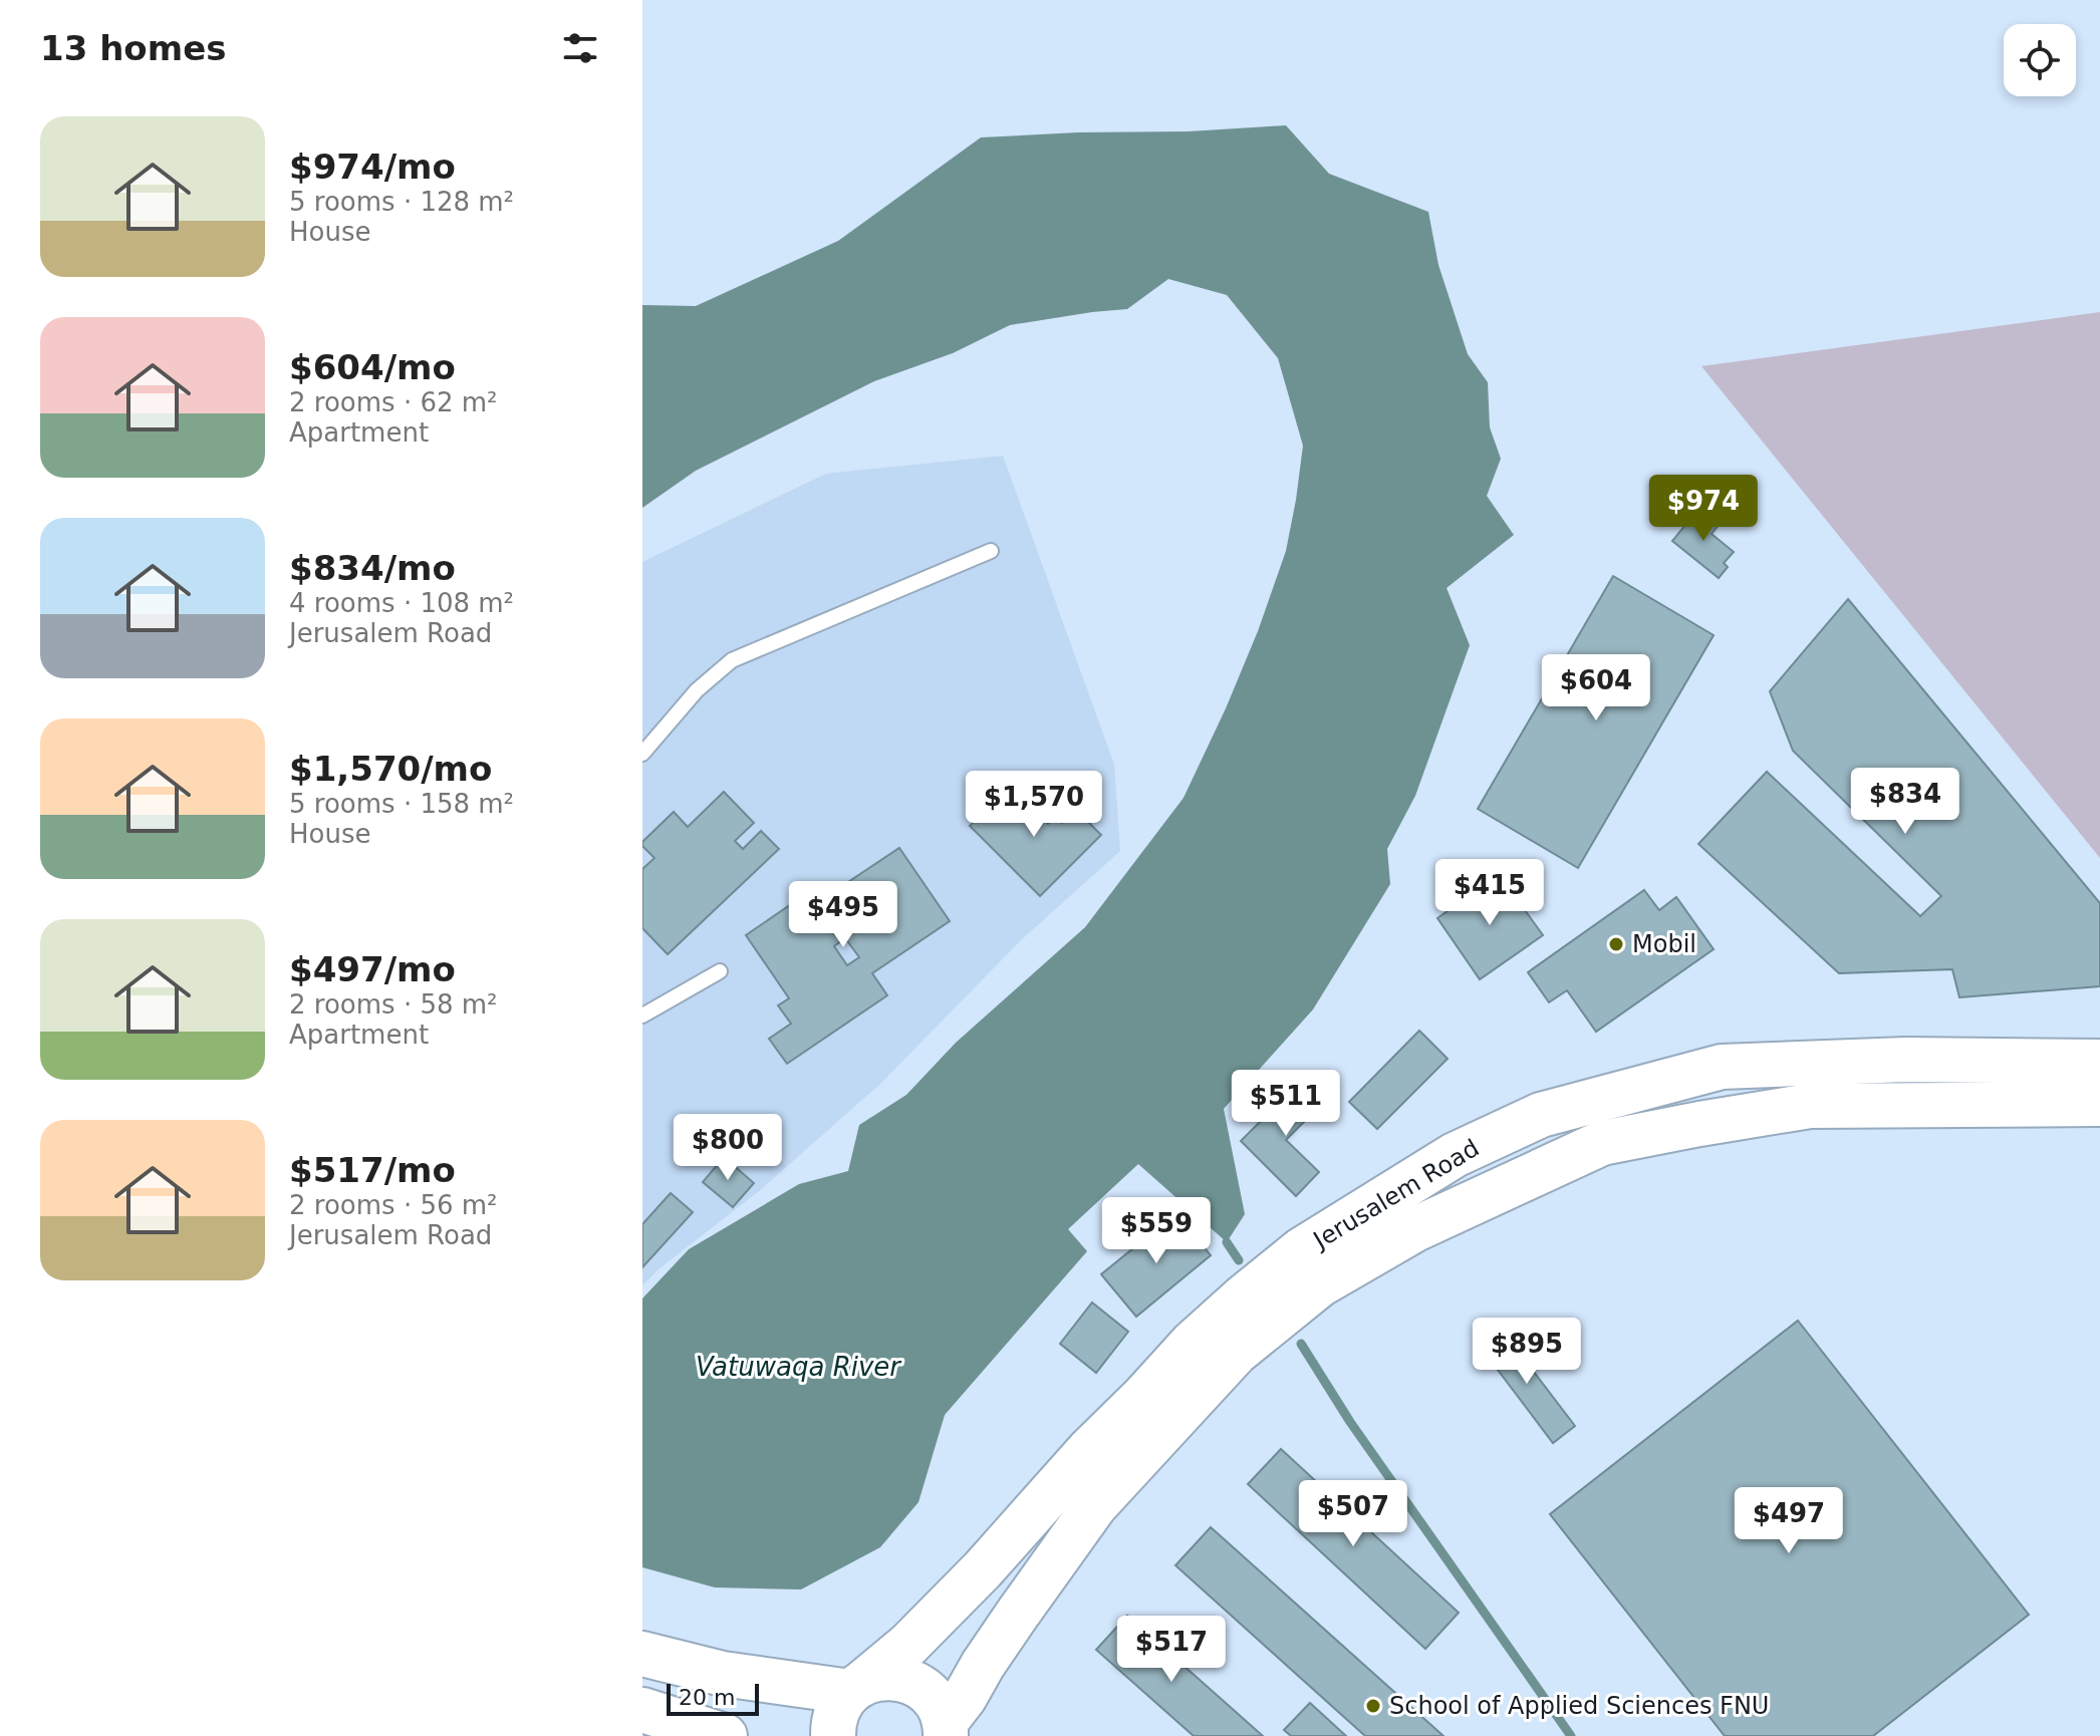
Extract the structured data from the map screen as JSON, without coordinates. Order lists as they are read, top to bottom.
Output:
{
  "streets": {
    "main road": ["Jerusalem Road"]
  },
  "water": ["Vatuwaqa River"],
  "places": ["Mobil", "School of Applied Sciences FNU"],
  "scale_bar": "20 m",
  "page": {
    "heading": "13 homes",
    "list": [
      {
        "name": "$974/mo",
        "note": "5 rooms · 128 m² · House"
      },
      {
        "name": "$604/mo",
        "note": "2 rooms · 62 m² · Apartment"
      },
      {
        "name": "$834/mo",
        "note": "4 rooms · 108 m² · Jerusalem Road"
      },
      {
        "name": "$1,570/mo",
        "note": "5 rooms · 158 m² · House"
      },
      {
        "name": "$497/mo",
        "note": "2 rooms · 58 m² · Apartment"
      },
      {
        "name": "$517/mo",
        "note": "2 rooms · 56 m² · Jerusalem Road"
      }
    ],
    "price": [
      "$974",
      "$604",
      "$834",
      "$1,570",
      "$415",
      "$495",
      "$511",
      "$800",
      "$559",
      "$895",
      "$507",
      "$497",
      "$517"
    ],
    "scale": "20 m"
  }
}
